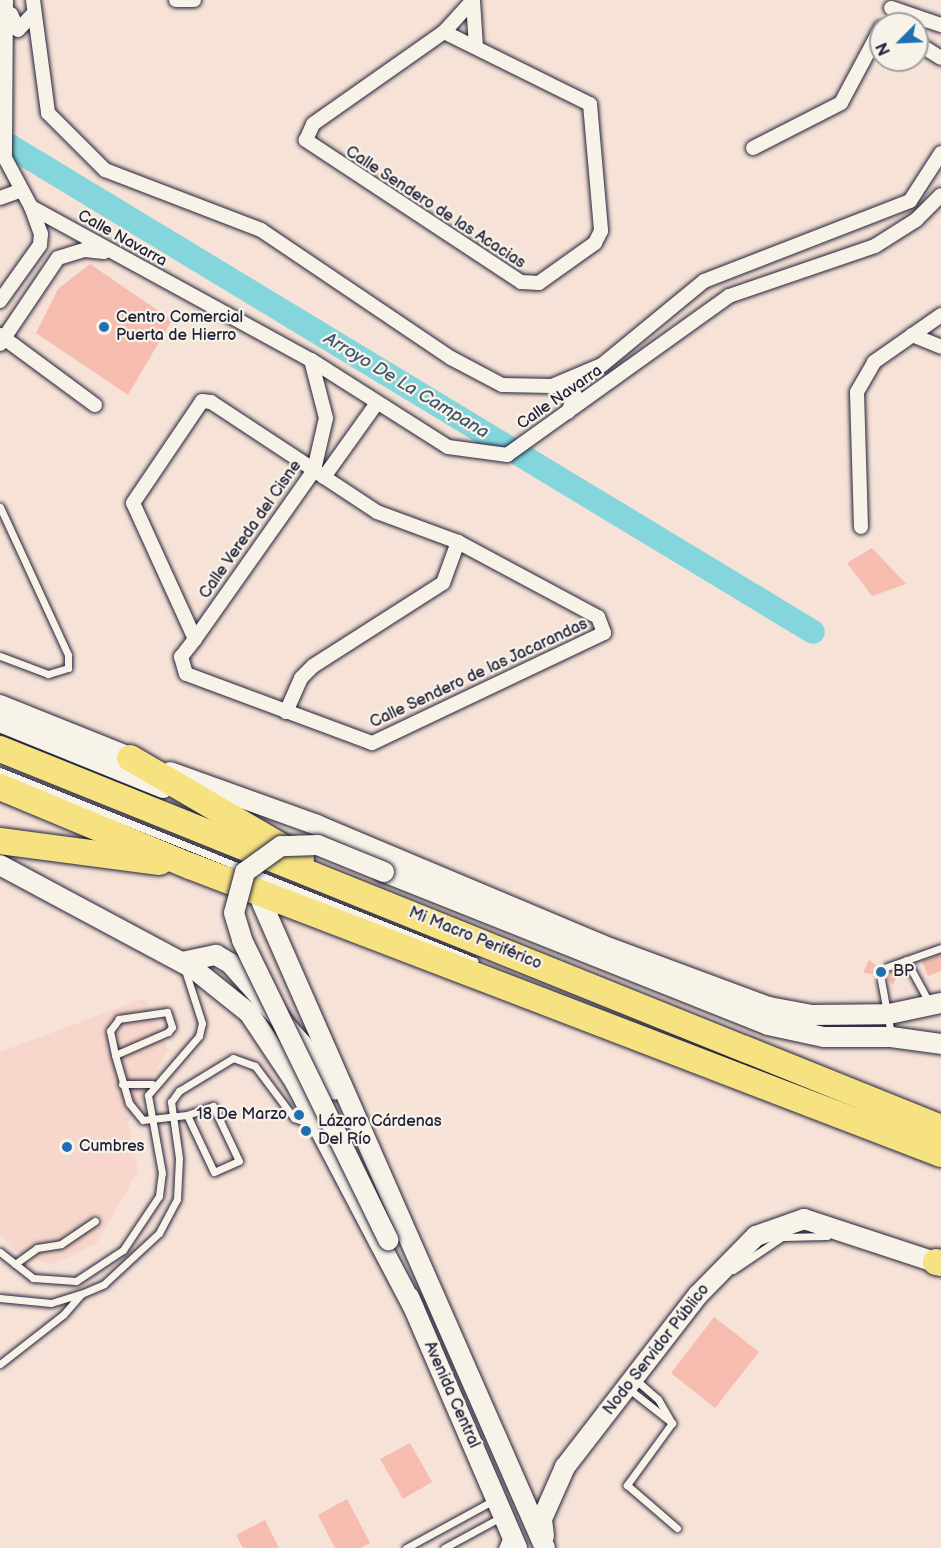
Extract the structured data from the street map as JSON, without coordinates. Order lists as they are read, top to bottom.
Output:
{
  "streets": {
    "main road": ["Nodo Servidor Público", "Avenida Central"],
    "street": [
      "Calle Sendero de las Acacias",
      "Calle Navarra",
      "Calle Vereda del Cisne",
      "Calle Sendero de las Jacarandas"
    ],
    "lane": ["Mi Macro Periférico"]
  },
  "crossings": [
    ["Calle Navarra", "Calle Vereda del Cisne"],
    ["Calle Vereda del Cisne", "Calle Sendero de las Jacarandas"],
    ["Nodo Servidor Público", "Avenida Central"]
  ],
  "water": ["Arroyo De La Campana"],
  "places": [
    "Centro Comercial Puerta de Hierro",
    "BP",
    "18 De Marzo",
    "Lázaro Cárdenas Del Río",
    "Cumbres"
  ],
  "north": "bottom left"
}
